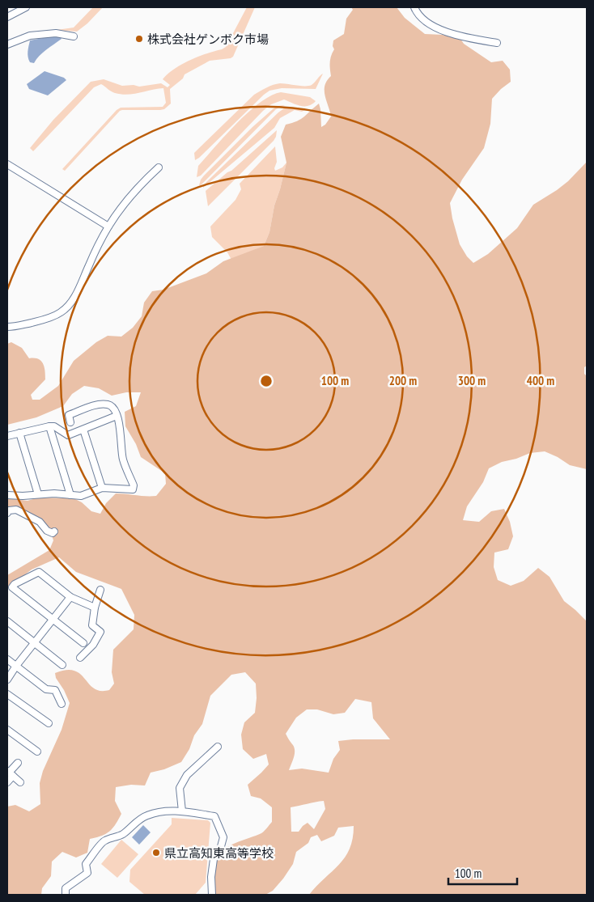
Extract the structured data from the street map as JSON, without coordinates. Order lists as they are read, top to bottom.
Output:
{
  "places": ["株式会社ゲンボク市場", "県立高知東高等学校"],
  "scale_bar": "100 m",
  "rings": [
    "100 m",
    "200 m",
    "300 m",
    "400 m"
  ]
}
